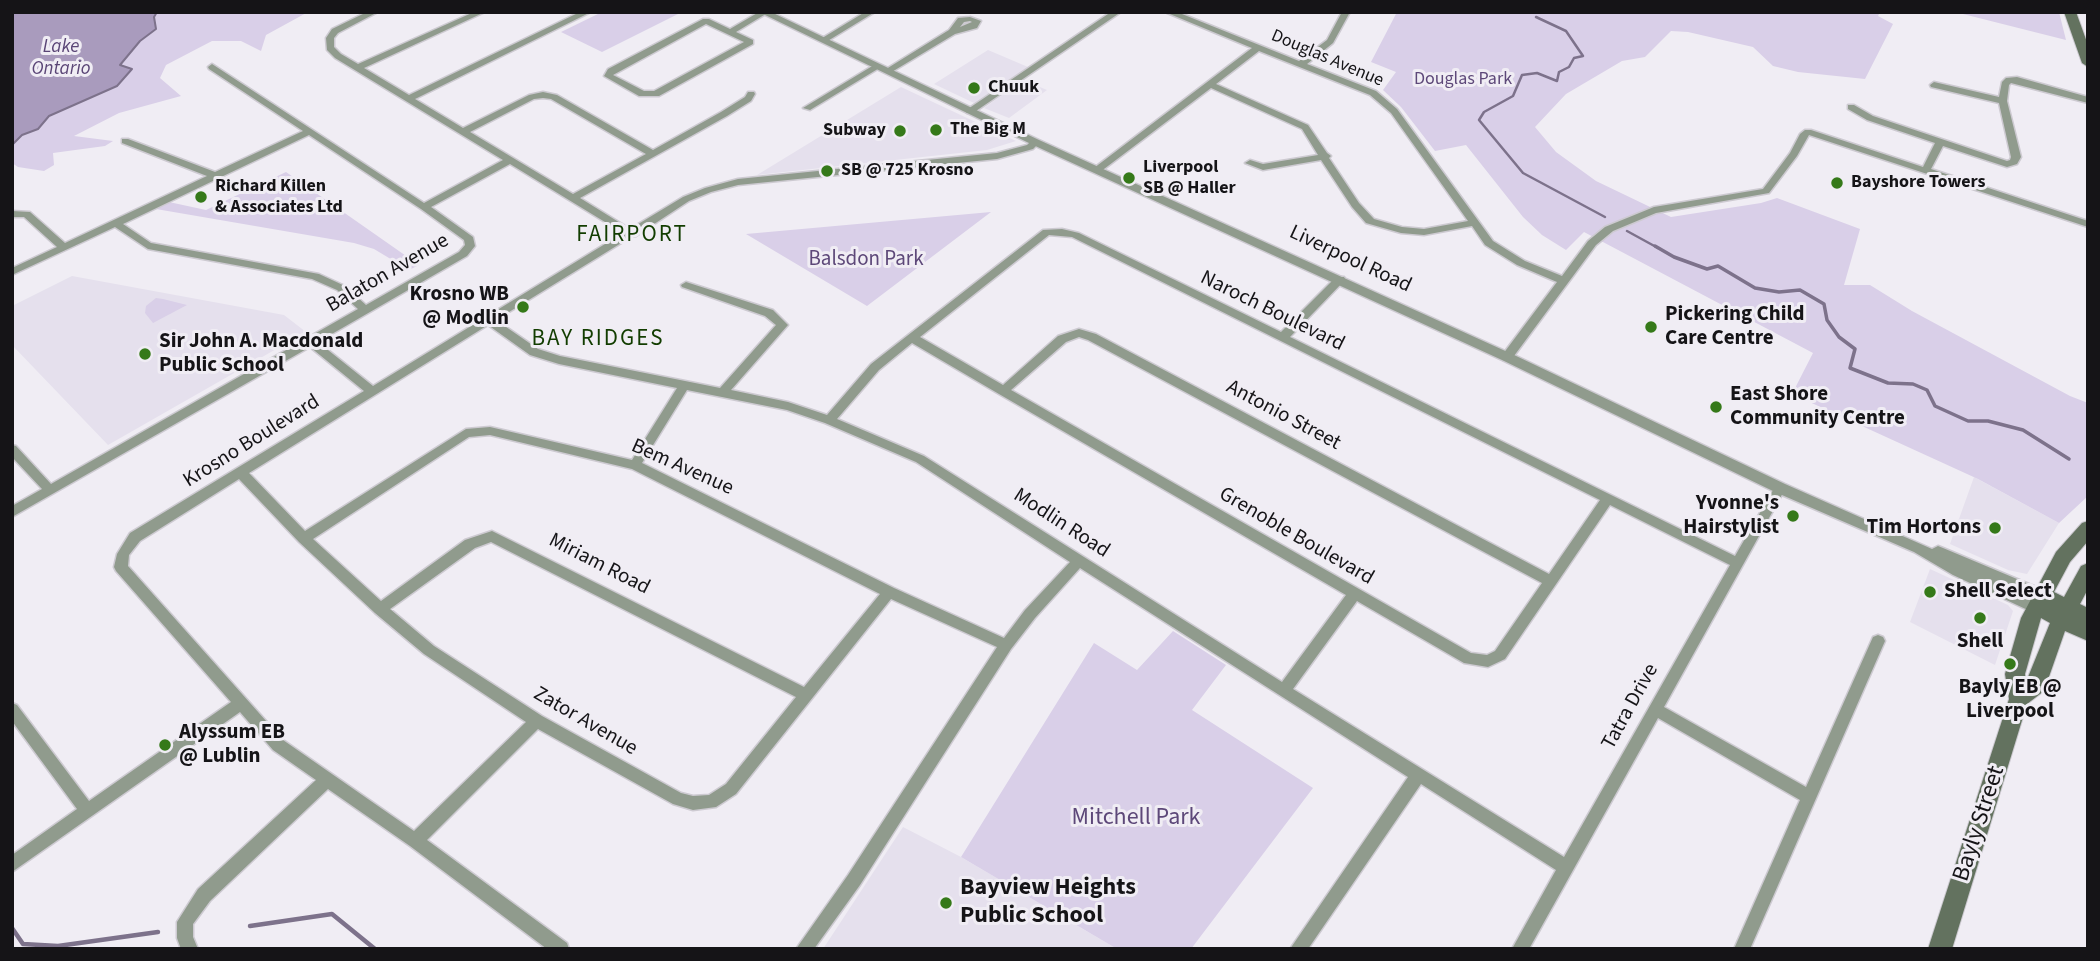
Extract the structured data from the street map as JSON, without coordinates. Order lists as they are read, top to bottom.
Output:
{
  "streets": {
    "main road": ["Liverpool Road", "Bayly Street"],
    "street": [
      "Douglas Avenue",
      "Balaton Avenue",
      "Naroch Boulevard",
      "Antonio Street",
      "Krosno Boulevard",
      "Bem Avenue",
      "Modlin Road",
      "Grenoble Boulevard",
      "Miriam Road",
      "Tatra Drive",
      "Zator Avenue"
    ]
  },
  "crossings": [
    ["Liverpool Road", "Krosno Boulevard"],
    ["Liverpool Road", "Tatra Drive"],
    ["Liverpool Road", "Bayly Street"],
    ["Naroch Boulevard", "Modlin Road"],
    ["Naroch Boulevard", "Grenoble Boulevard"],
    ["Naroch Boulevard", "Tatra Drive"],
    ["Antonio Street", "Grenoble Boulevard"],
    ["Krosno Boulevard", "Modlin Road"],
    ["Krosno Boulevard", "Zator Avenue"],
    ["Bem Avenue", "Zator Avenue"],
    ["Modlin Road", "Tatra Drive"],
    ["Miriam Road", "Zator Avenue"]
  ],
  "districts": ["FAIRPORT", "BAY RIDGES"],
  "water": ["Lake Ontario"],
  "parks": ["Douglas Park", "Balsdon Park", "Mitchell Park"],
  "places": [
    "Chuuk",
    "The Big M",
    "Subway",
    "SB @ 725 Krosno",
    "Liverpool SB @ Haller",
    "Bayshore Towers",
    "Richard Killen & Associates Ltd",
    "Krosno WB @ Modlin",
    "Pickering Child Care Centre",
    "Sir John A. Macdonald Public School",
    "East Shore Community Centre",
    "Yvonne's Hairstylist",
    "Tim Hortons",
    "Shell Select",
    "Shell",
    "Bayly EB @ Liverpool",
    "Alyssum EB @ Lublin",
    "Bayview Heights Public School"
  ]
}
